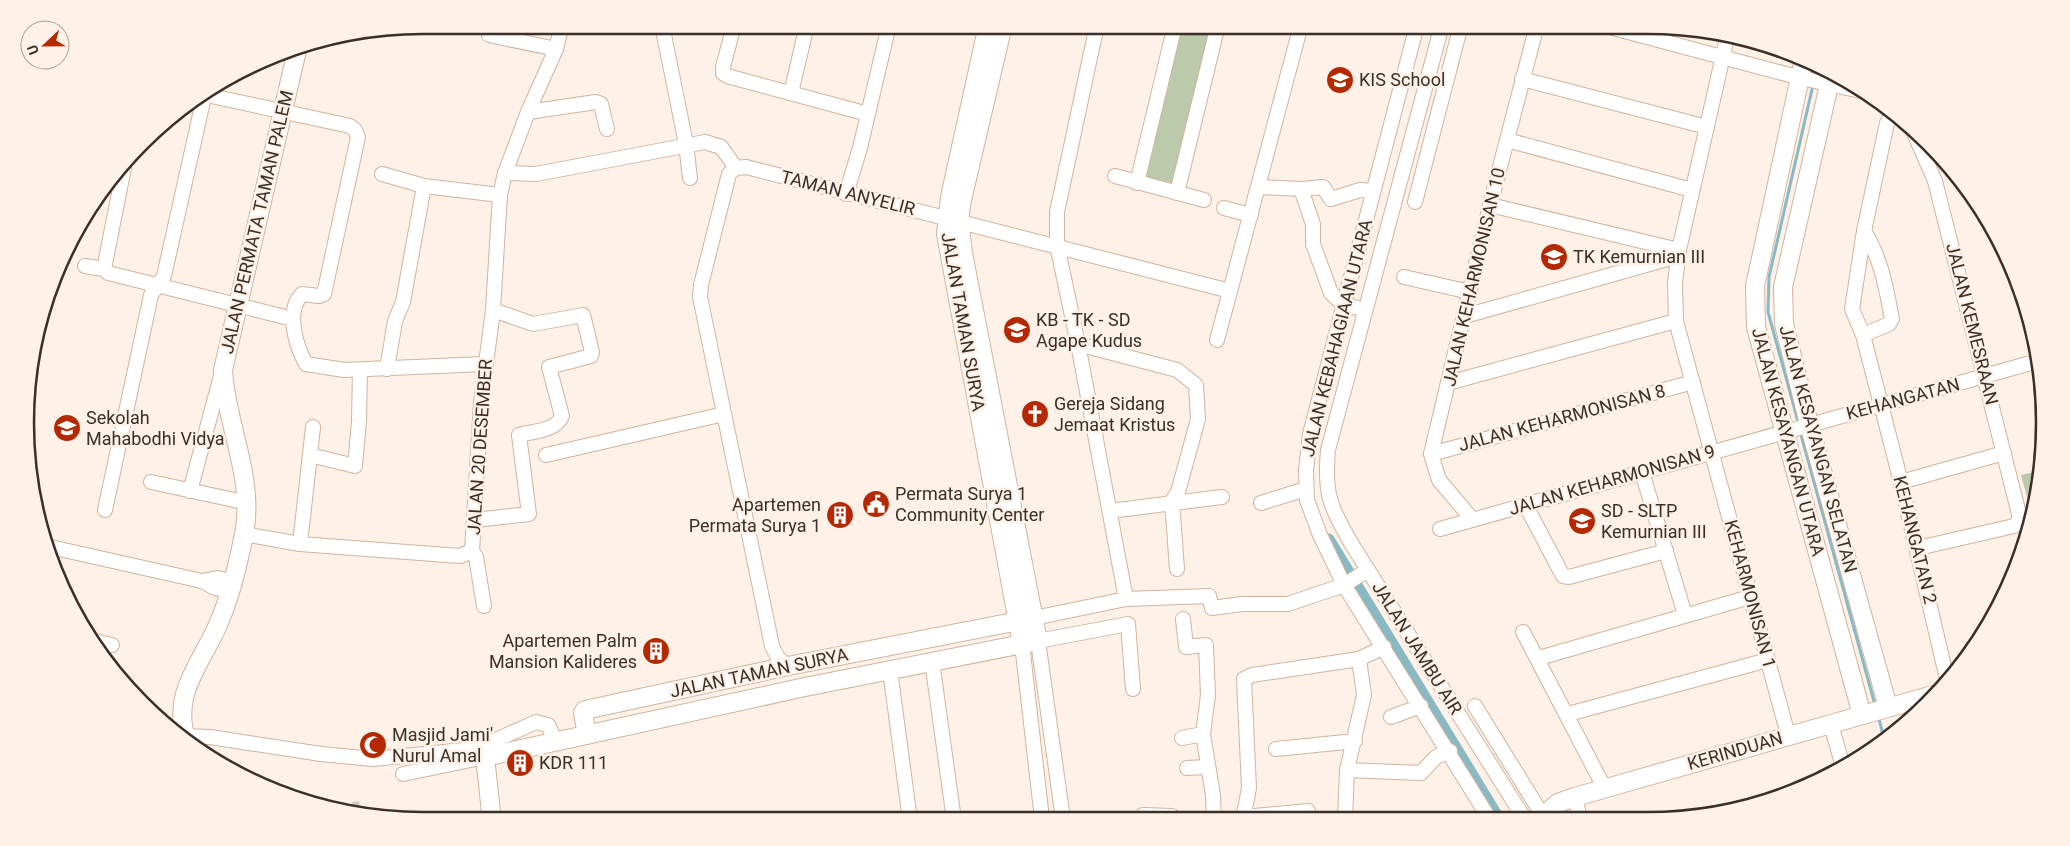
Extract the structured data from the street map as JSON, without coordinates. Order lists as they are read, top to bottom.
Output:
{
  "streets": {
    "street": [
      "TAMAN ANYELIR",
      "JALAN PERMATA TAMAN PALEM",
      "JALAN KEHARMONISAN 10",
      "JALAN TAMAN SURYA",
      "JALAN KEMESRAAN",
      "JALAN KEBAHAGIAAN UTARA",
      "KEHANGATAN",
      "JALAN KEHARMONISAN 8",
      "JALAN KESAYANGAN UTARA",
      "JALAN 20 DESEMBER",
      "JALAN KESAYANGAN SELATAN",
      "JALAN KEHARMONISAN 9",
      "KEHANGATAN 2",
      "KEHARMONISAN 1",
      "JALAN JAMBU AIR",
      "KERINDUAN"
    ]
  },
  "crossings": [
    ["TAMAN ANYELIR", "JALAN TAMAN SURYA"],
    ["JALAN PERMATA TAMAN PALEM", "JALAN 20 DESEMBER"],
    ["JALAN KEHARMONISAN 10", "JALAN KEHARMONISAN 8"],
    ["JALAN TAMAN SURYA", "JALAN KEBAHAGIAAN UTARA"],
    ["JALAN KEMESRAAN", "KEHANGATAN"],
    ["JALAN KEMESRAAN", "KEHANGATAN 2"],
    ["JALAN KEBAHAGIAAN UTARA", "JALAN JAMBU AIR"],
    ["KEHANGATAN", "JALAN KESAYANGAN SELATAN"],
    ["KEHANGATAN", "KEHANGATAN 2"],
    ["JALAN KEHARMONISAN 8", "KEHARMONISAN 1"],
    ["JALAN KESAYANGAN UTARA", "JALAN KESAYANGAN SELATAN"],
    ["JALAN KESAYANGAN UTARA", "JALAN KEHARMONISAN 9"],
    ["JALAN KESAYANGAN UTARA", "KERINDUAN"],
    ["JALAN KESAYANGAN SELATAN", "JALAN KEHARMONISAN 9"],
    ["JALAN KESAYANGAN SELATAN", "KERINDUAN"],
    ["JALAN KEHARMONISAN 9", "KEHARMONISAN 1"],
    ["KEHARMONISAN 1", "KERINDUAN"]
  ],
  "places": {
    "school or university": [
      "KIS School",
      "TK Kemurnian III",
      "KB - TK - SD Agape Kudus",
      "Sekolah Mahabodhi Vidya",
      "SD - SLTP Kemurnian III"
    ],
    "church": ["Gereja Sidang Jemaat Kristus"],
    "public building": ["Permata Surya 1 Community Center"],
    "building": ["Apartemen Permata Surya 1", "Apartemen Palm Mansion Kalideres", "KDR 111"],
    "mosque": ["Masjid Jami' Nurul Amal"]
  },
  "north": "left"
}
